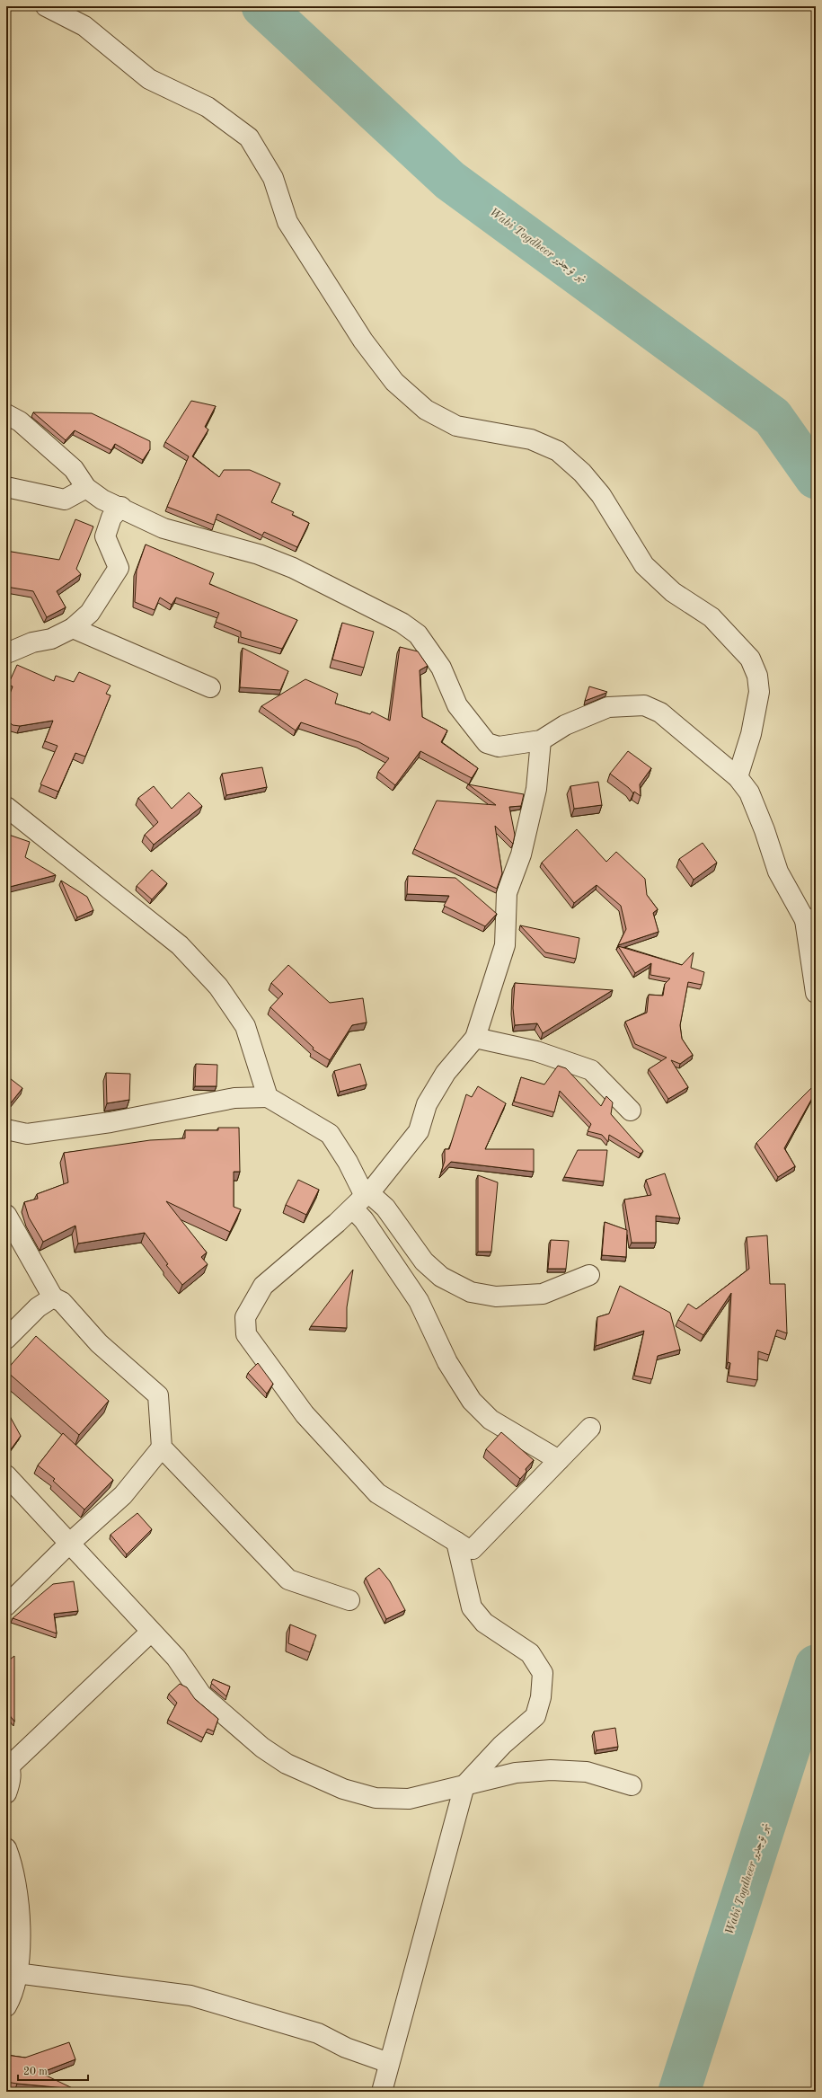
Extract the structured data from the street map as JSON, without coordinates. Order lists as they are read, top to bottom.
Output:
{
  "water": ["Wabi Togdheer نهر توجدير"],
  "scale_bar": "20 m"
}
